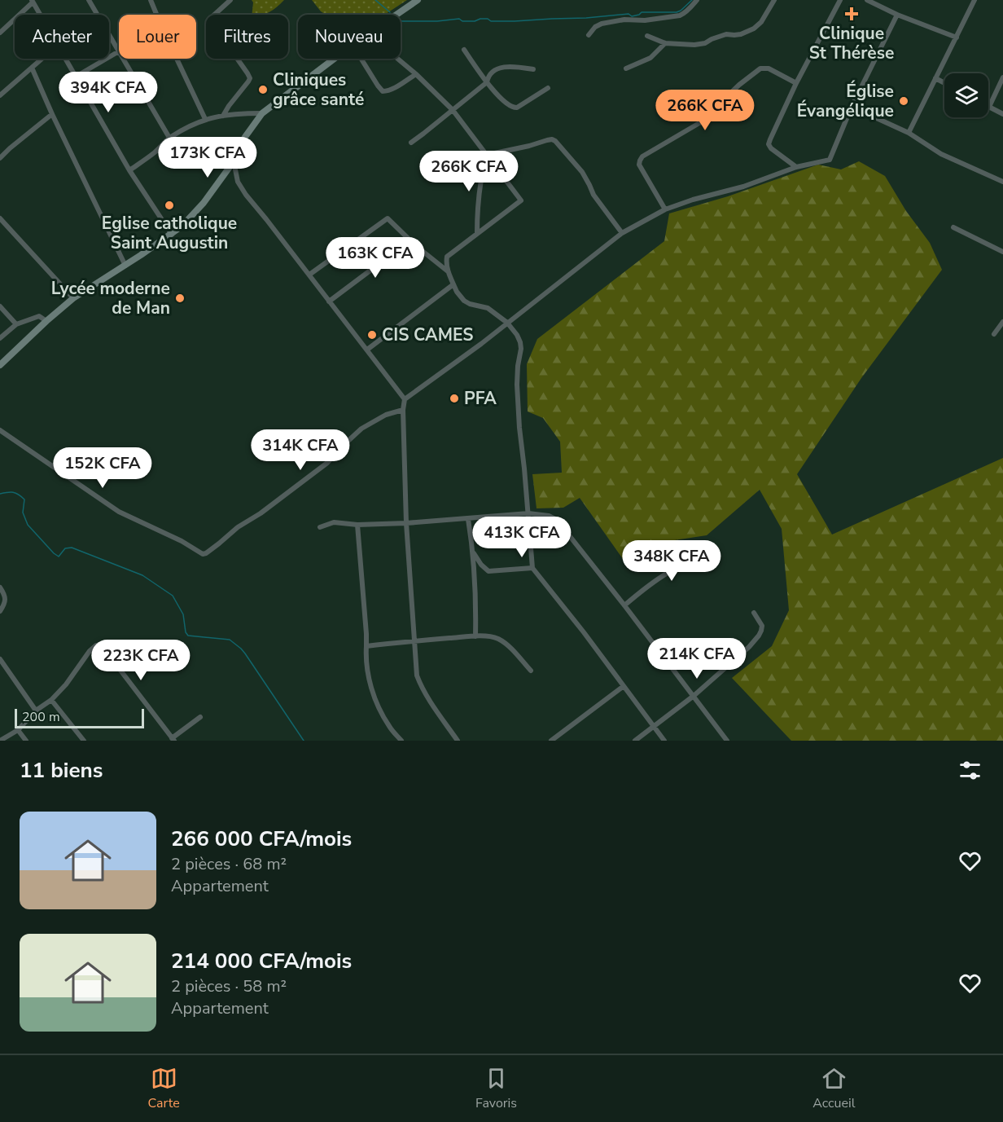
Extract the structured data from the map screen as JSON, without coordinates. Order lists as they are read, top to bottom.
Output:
{
  "places": {
    "health": ["Clinique St Thérèse"],
    "other": [
      "Cliniques grâce santé",
      "Église Évangélique",
      "Eglise catholique Saint Augustin",
      "Lycée moderne de Man",
      "CIS CAMES",
      "PFA"
    ]
  },
  "scale_bar": "200 m",
  "page": {
    "chip": [
      "Acheter",
      "Louer",
      "Filtres",
      "Nouveau"
    ],
    "price": [
      "394K CFA",
      "266K CFA",
      "173K CFA",
      "266K CFA",
      "163K CFA",
      "314K CFA",
      "152K CFA",
      "413K CFA",
      "348K CFA",
      "214K CFA",
      "223K CFA"
    ],
    "scale": "200 m",
    "heading": "11 biens",
    "list": [
      {
        "name": "266 000 CFA/mois",
        "note": "2 pièces · 68 m² · Appartement"
      },
      {
        "name": "214 000 CFA/mois",
        "note": "2 pièces · 58 m² · Appartement"
      }
    ],
    "tabs": ["Carte", "Favoris", "Accueil"]
  }
}
